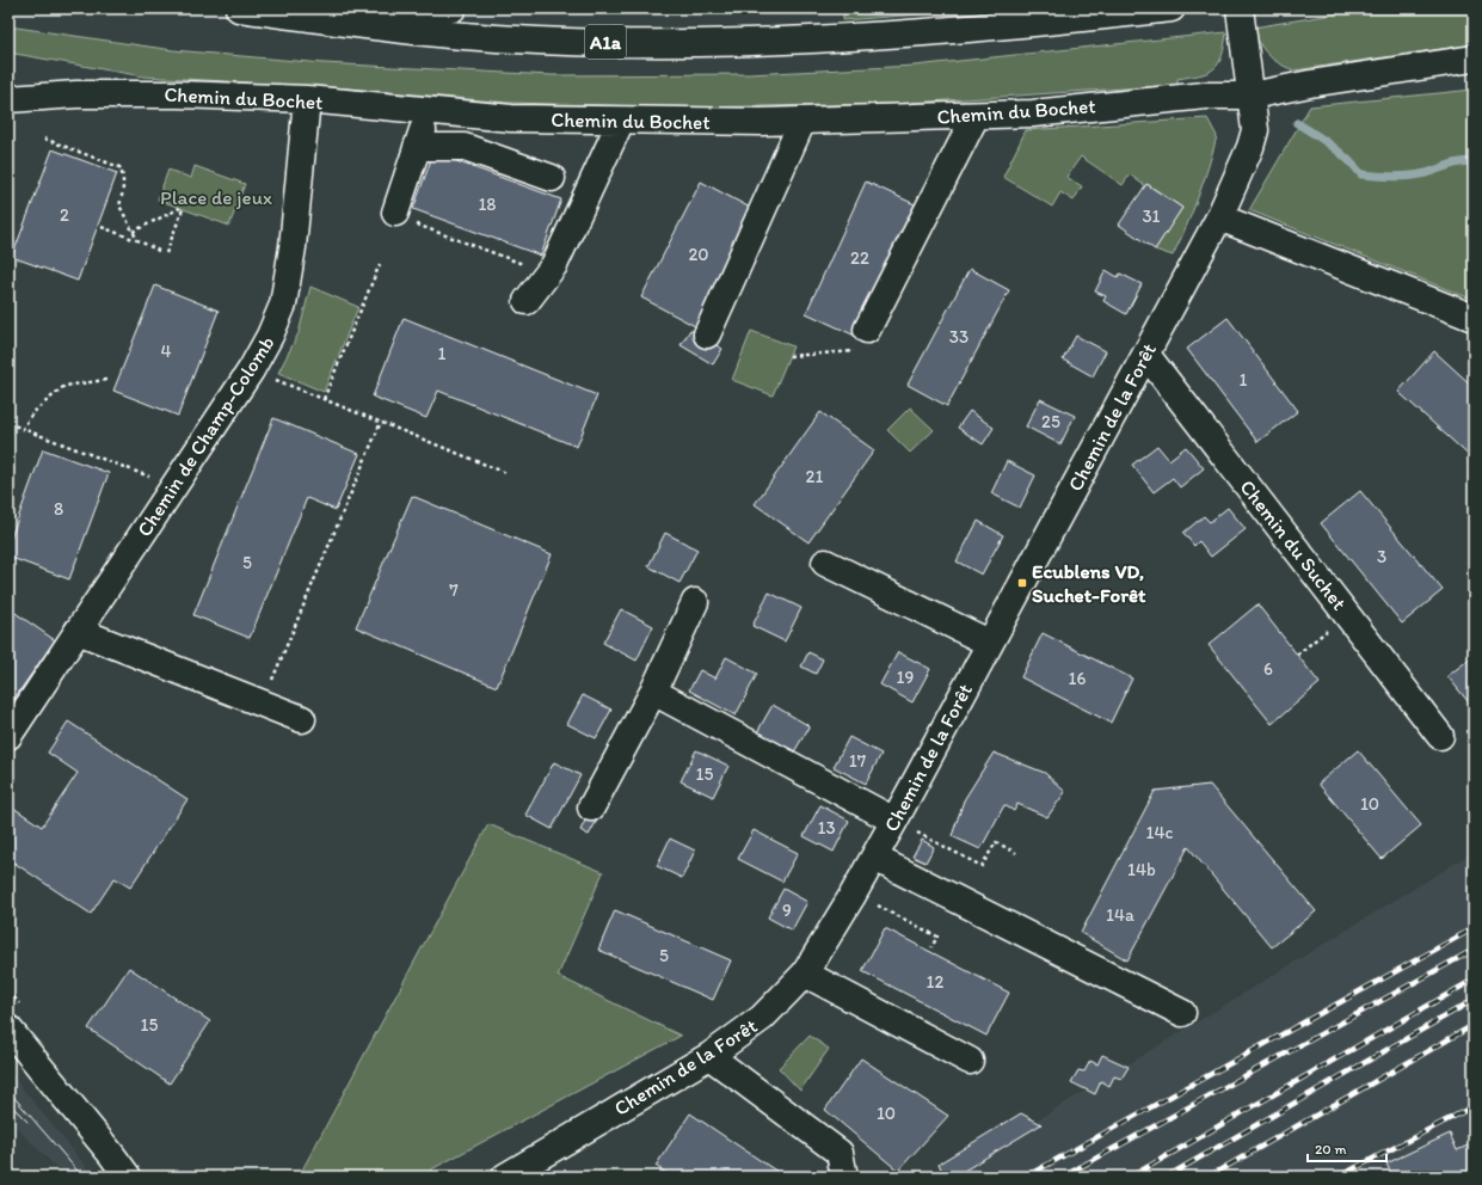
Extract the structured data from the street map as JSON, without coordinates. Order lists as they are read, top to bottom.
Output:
{
  "streets": {
    "main road": [
      "A1a",
      "Chemin du Bochet",
      "Chemin de la Forêt",
      "Chemin de Champ-Colomb",
      "Chemin du Suchet"
    ]
  },
  "crossings": [
    ["Chemin du Bochet", "Chemin de la Forêt"],
    ["Chemin du Bochet", "Chemin de Champ-Colomb"],
    ["Chemin de la Forêt", "Chemin du Suchet"]
  ],
  "parks": ["Place de jeux"],
  "places": {
    "transit": ["Ecublens VD, Suchet-Forêt"]
  },
  "house_numbers": [
    "18",
    "2",
    "31",
    "20",
    "22",
    "33",
    "4",
    "1",
    "1",
    "25",
    "21",
    "8",
    "3",
    "5",
    "7",
    "6",
    "19",
    "16",
    "17",
    "15",
    "10",
    "13",
    "14c",
    "14b",
    "9",
    "14a",
    "5",
    "12",
    "15",
    "10"
  ],
  "scale_bar": "20 m"
}
